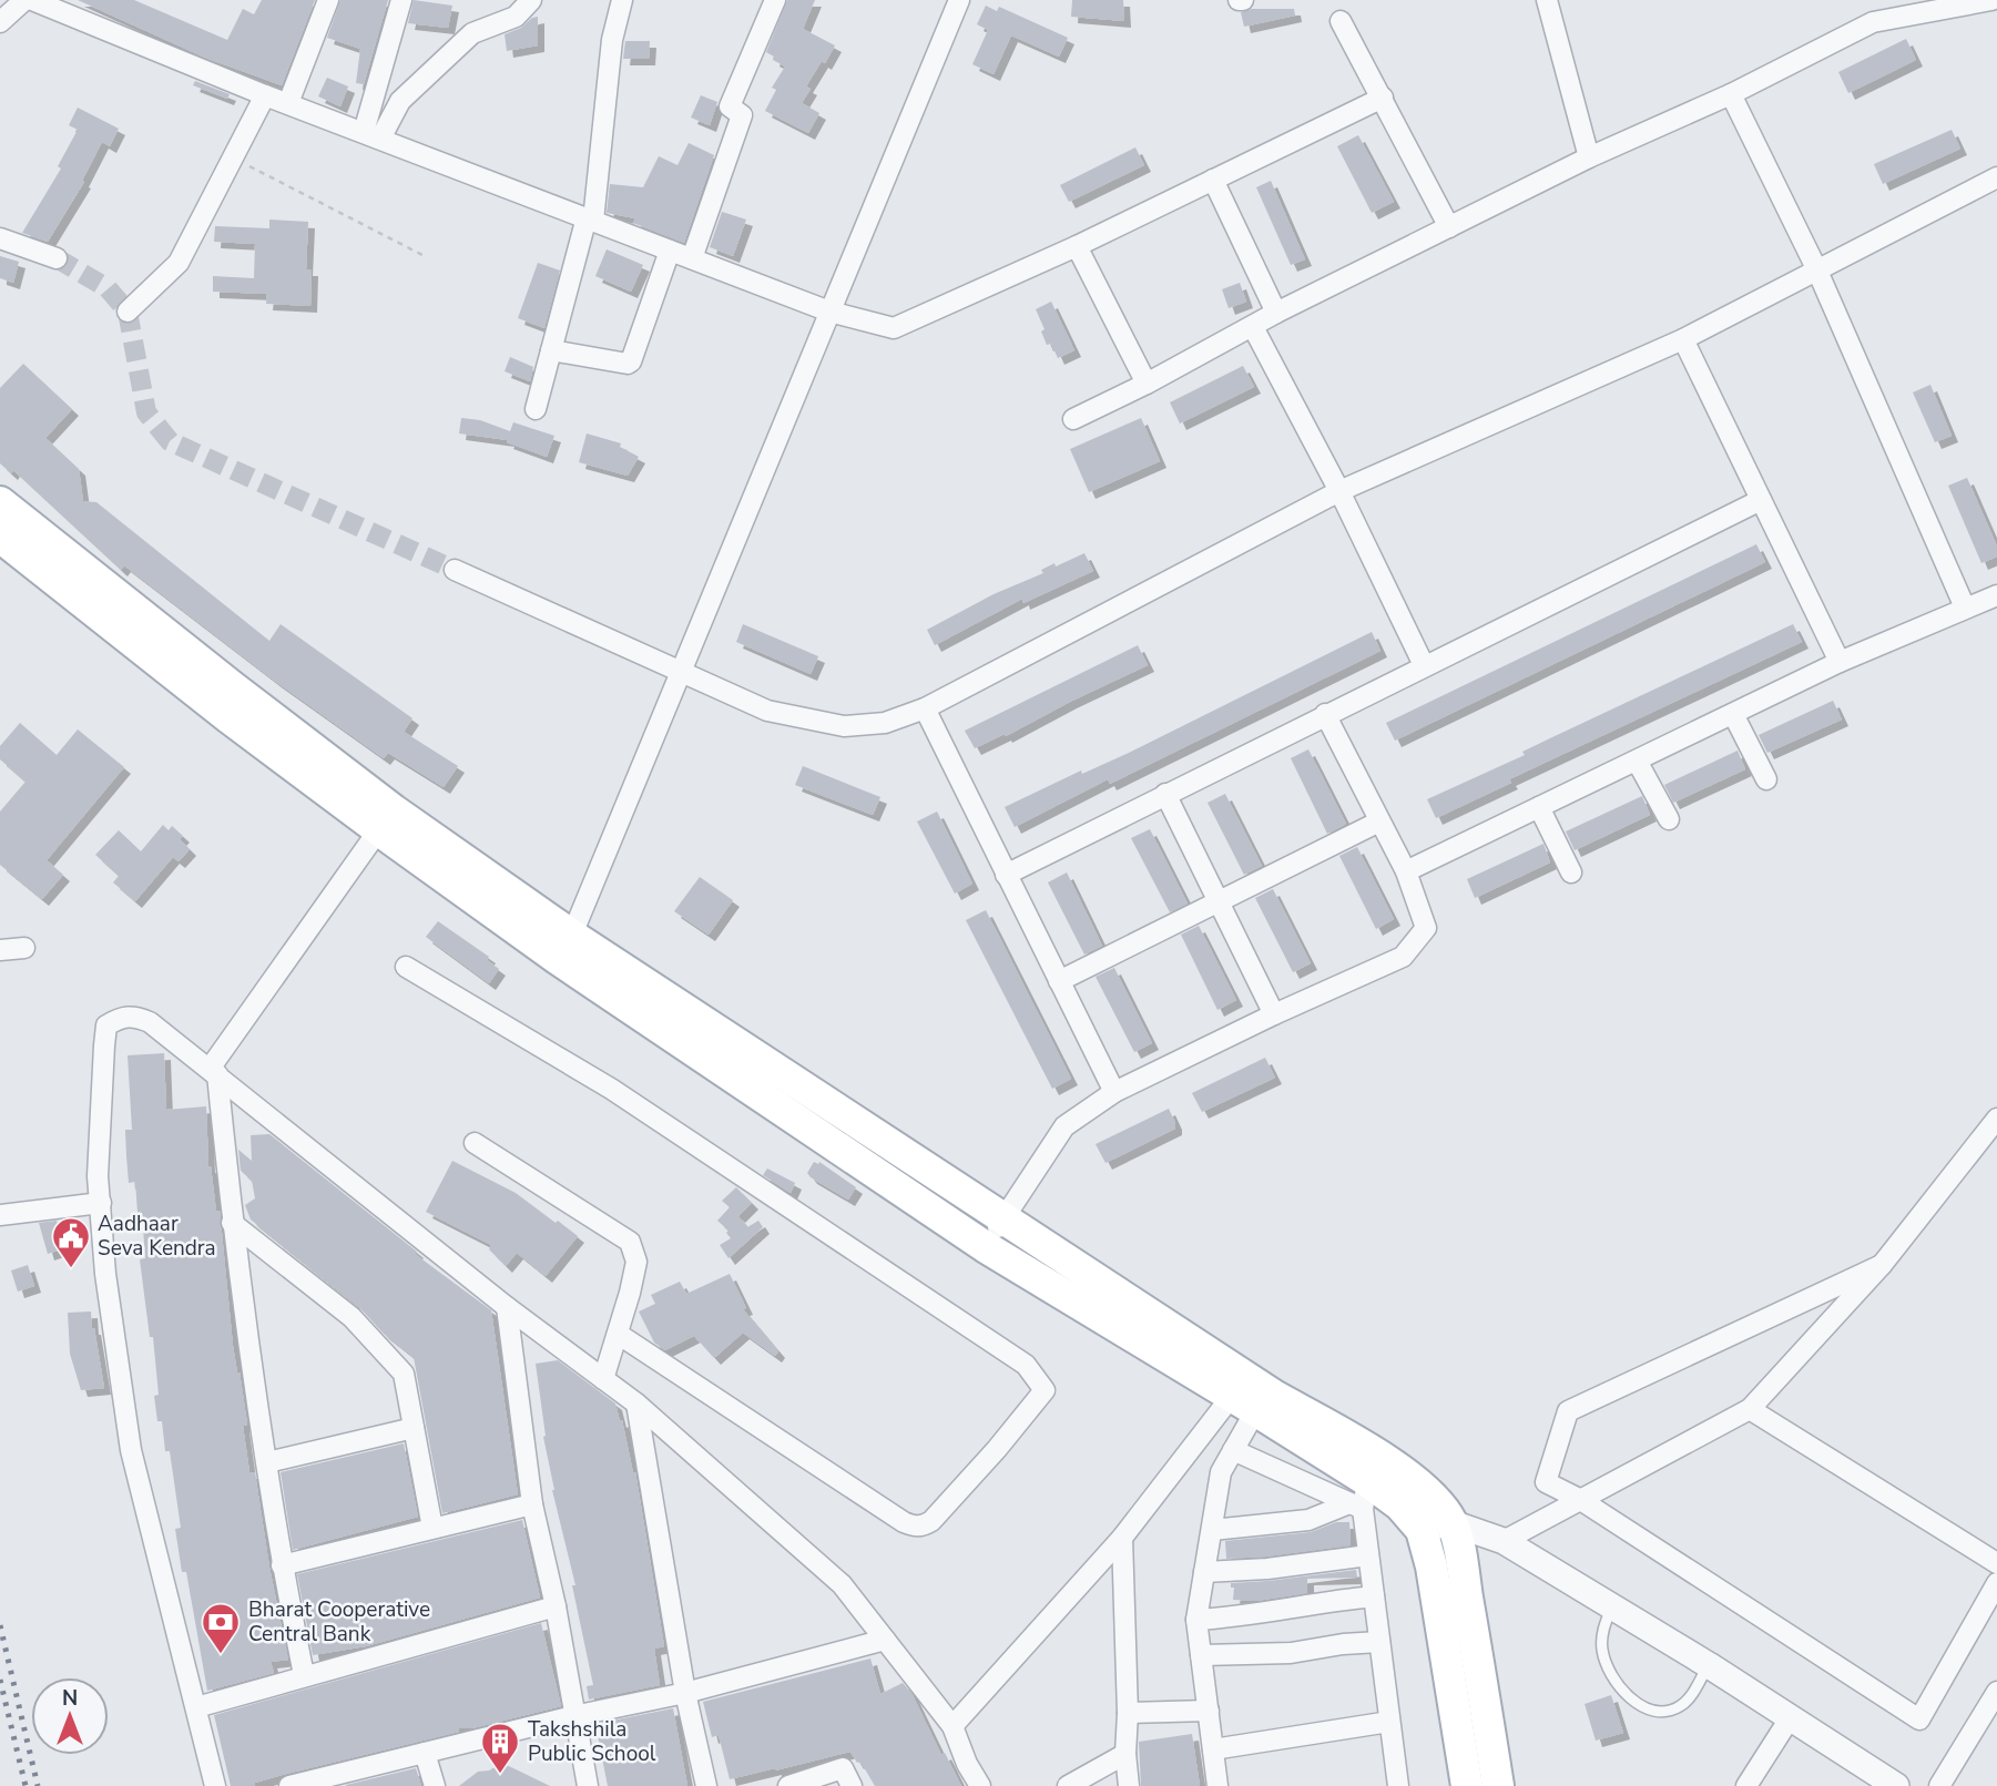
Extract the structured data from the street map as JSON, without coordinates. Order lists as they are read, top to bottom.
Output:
{
  "places": {
    "public building": ["Aadhaar Seva Kendra"],
    "bank": ["Bharat Cooperative Central Bank"],
    "building": ["Takshshila Public School"]
  },
  "north": "top"
}
